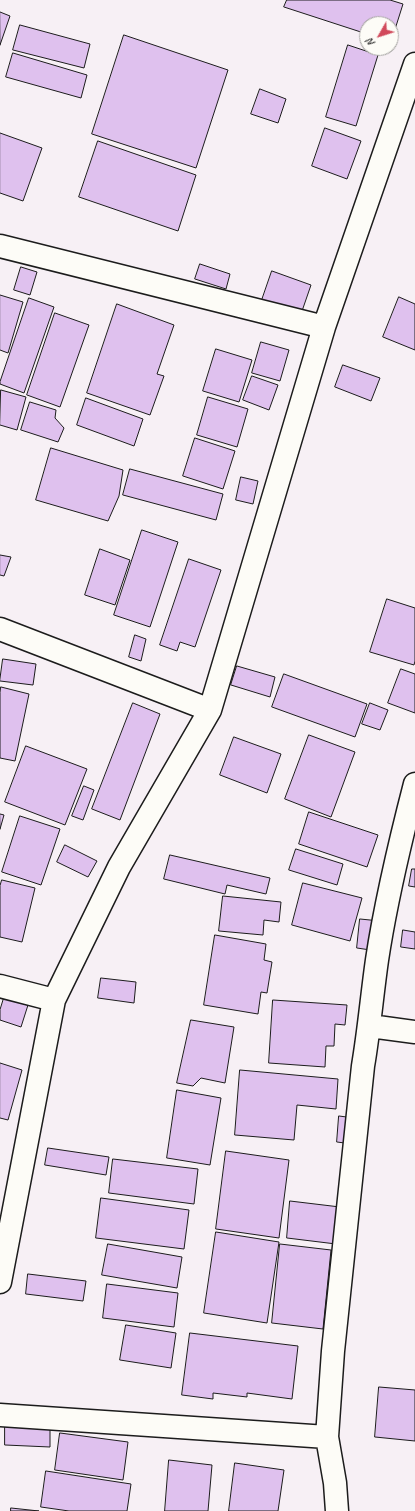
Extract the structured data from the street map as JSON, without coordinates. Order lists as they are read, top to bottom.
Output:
{
  "north": "bottom left"
}
